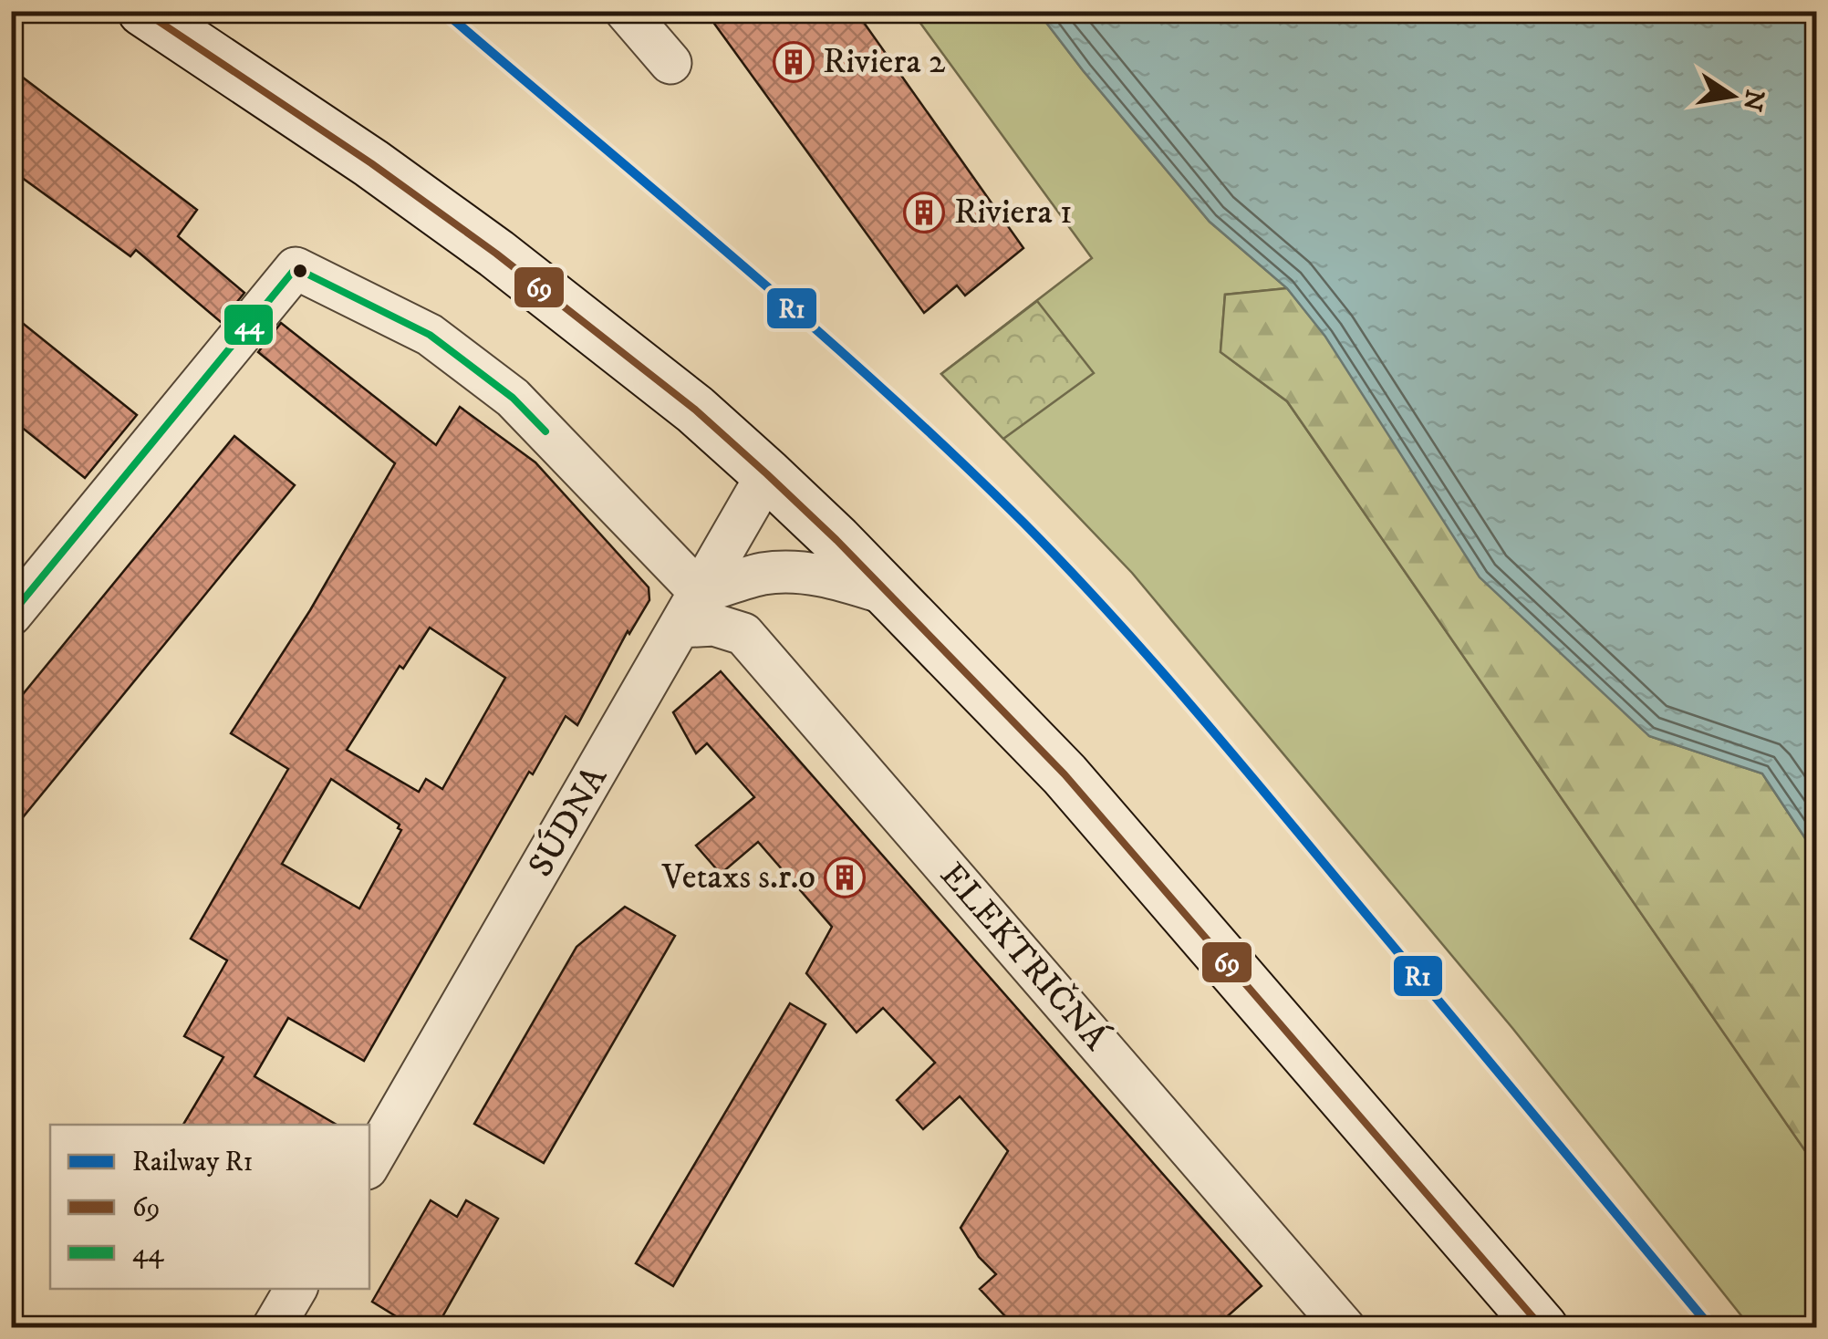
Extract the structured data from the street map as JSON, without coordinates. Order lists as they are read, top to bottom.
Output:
{
  "streets": {
    "street": ["SÚDNA", "ELEKTRIČNÁ"]
  },
  "crossings": [
    ["SÚDNA", "ELEKTRIČNÁ"]
  ],
  "places": {
    "building": ["Riviera 2", "Riviera 1", "Vetaxs s.r.o"]
  },
  "lines": ["rail line R1", "transit line 69", "transit line 44"],
  "legend": ["Railway R1", "69", "44"],
  "north": "right"
}
